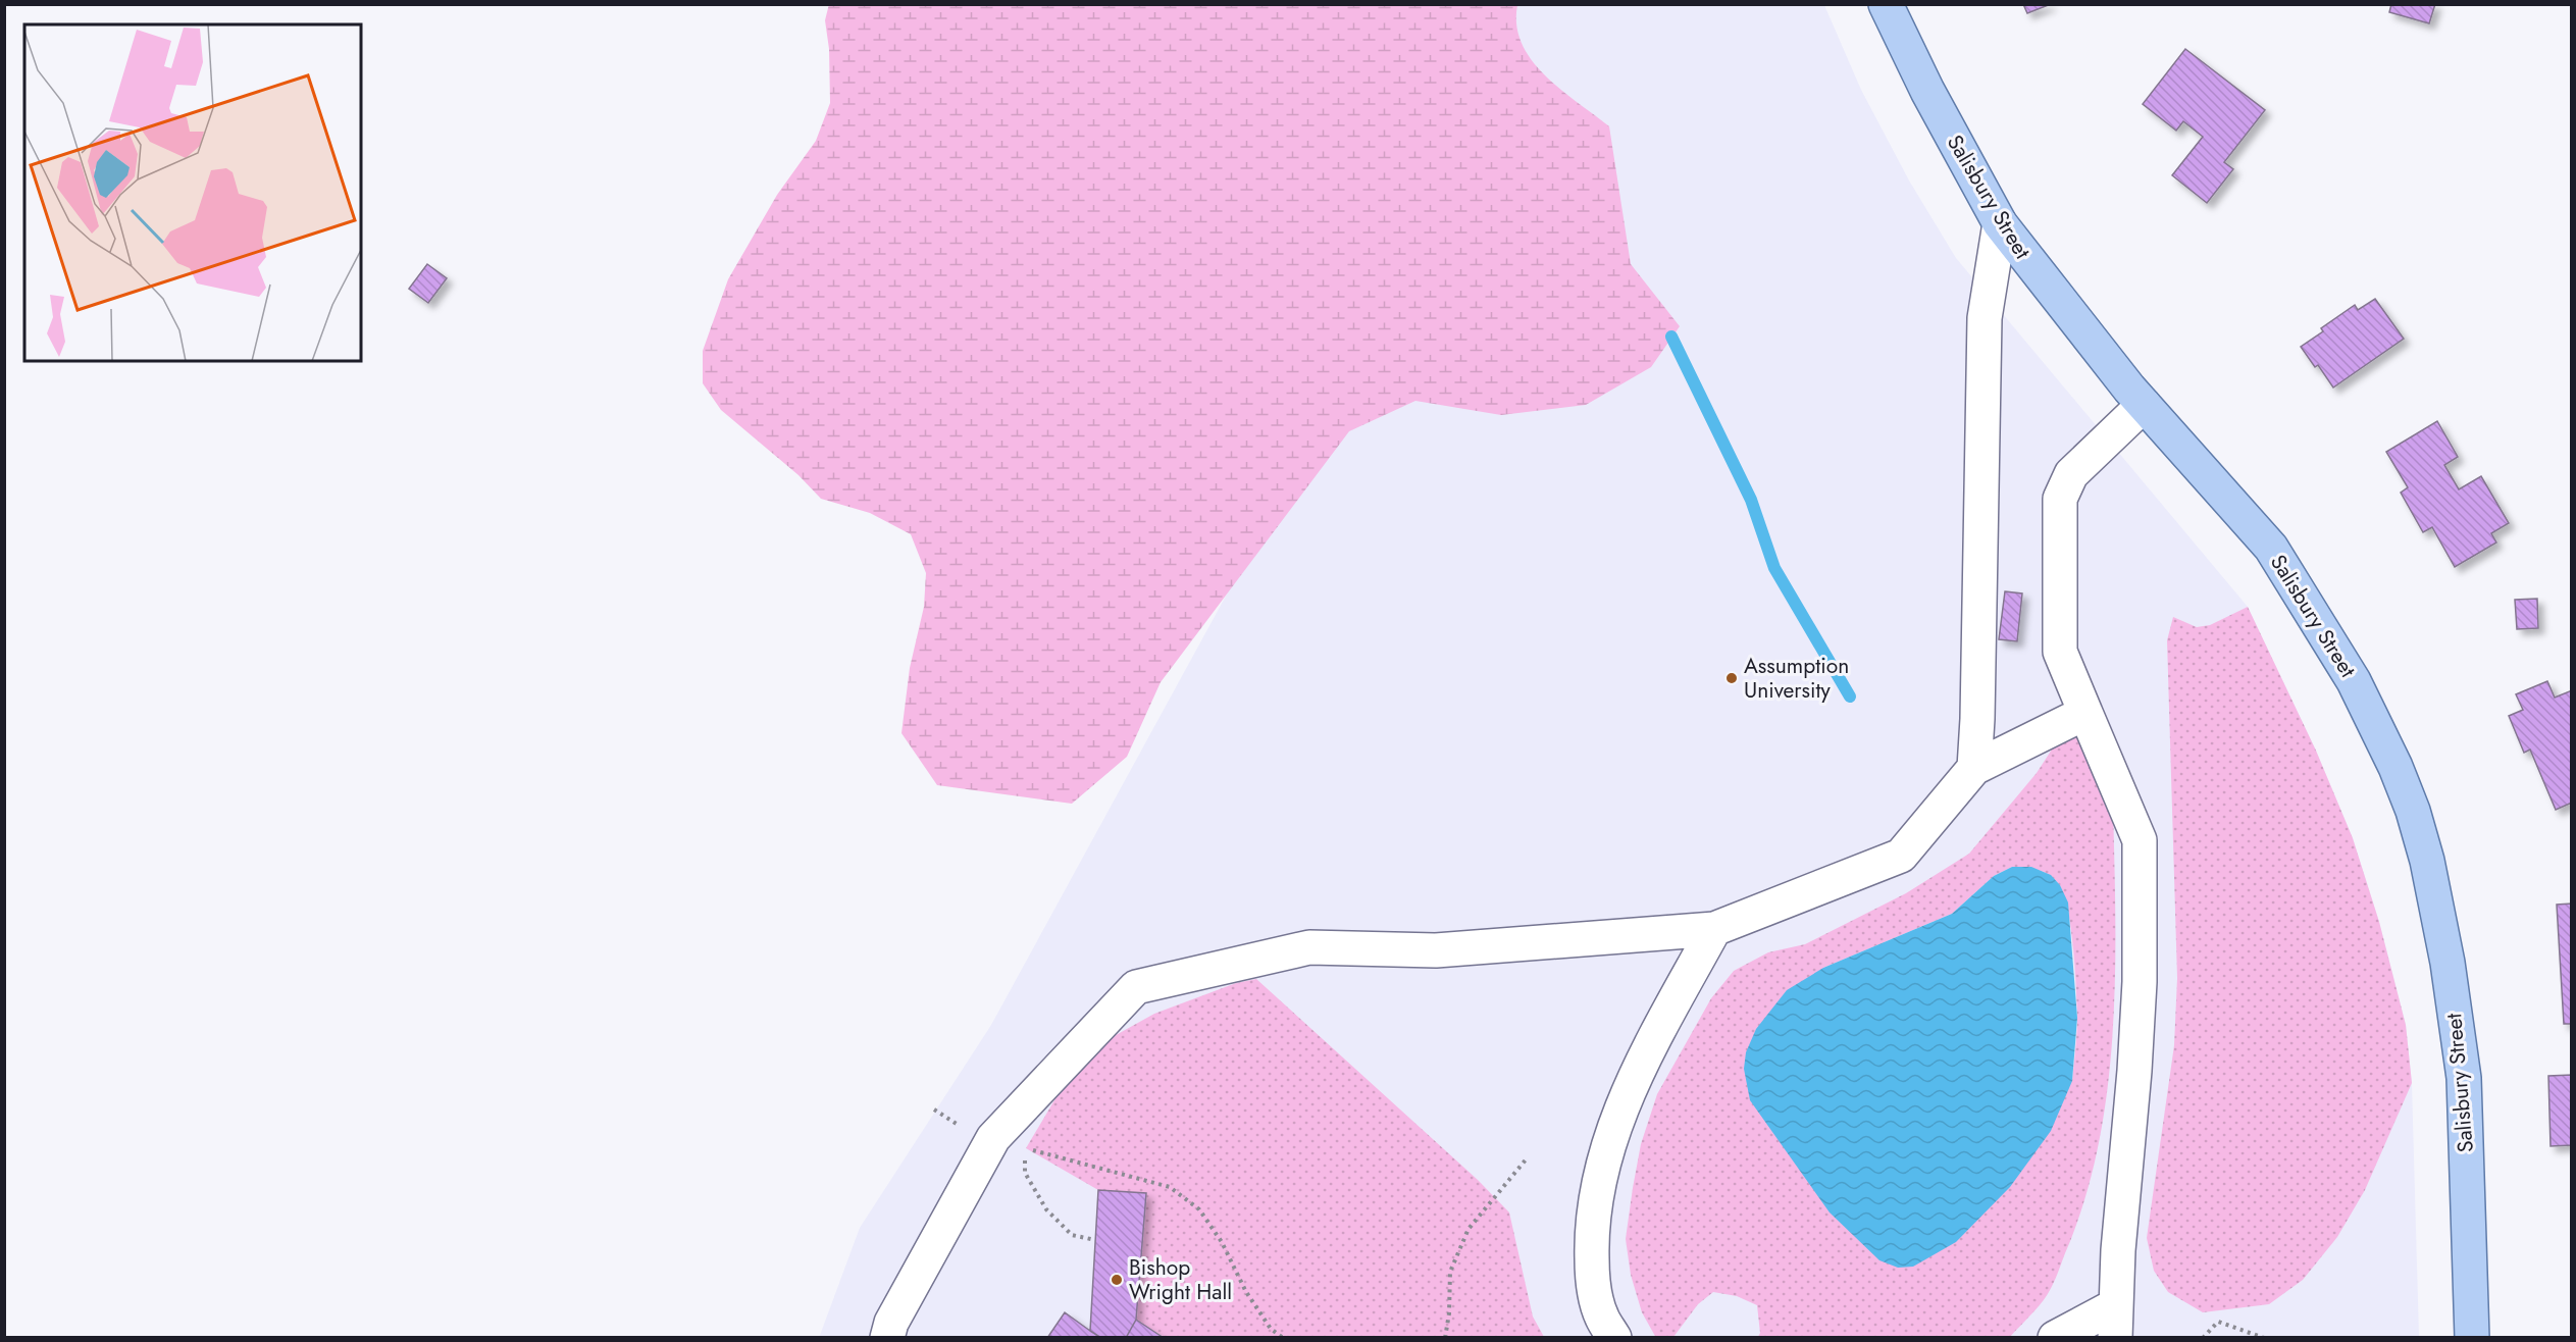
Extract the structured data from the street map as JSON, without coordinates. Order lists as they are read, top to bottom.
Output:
{
  "streets": {
    "main road": ["Salisbury Street"]
  },
  "places": ["Assumption University", "Bishop Wright Hall"]
}
